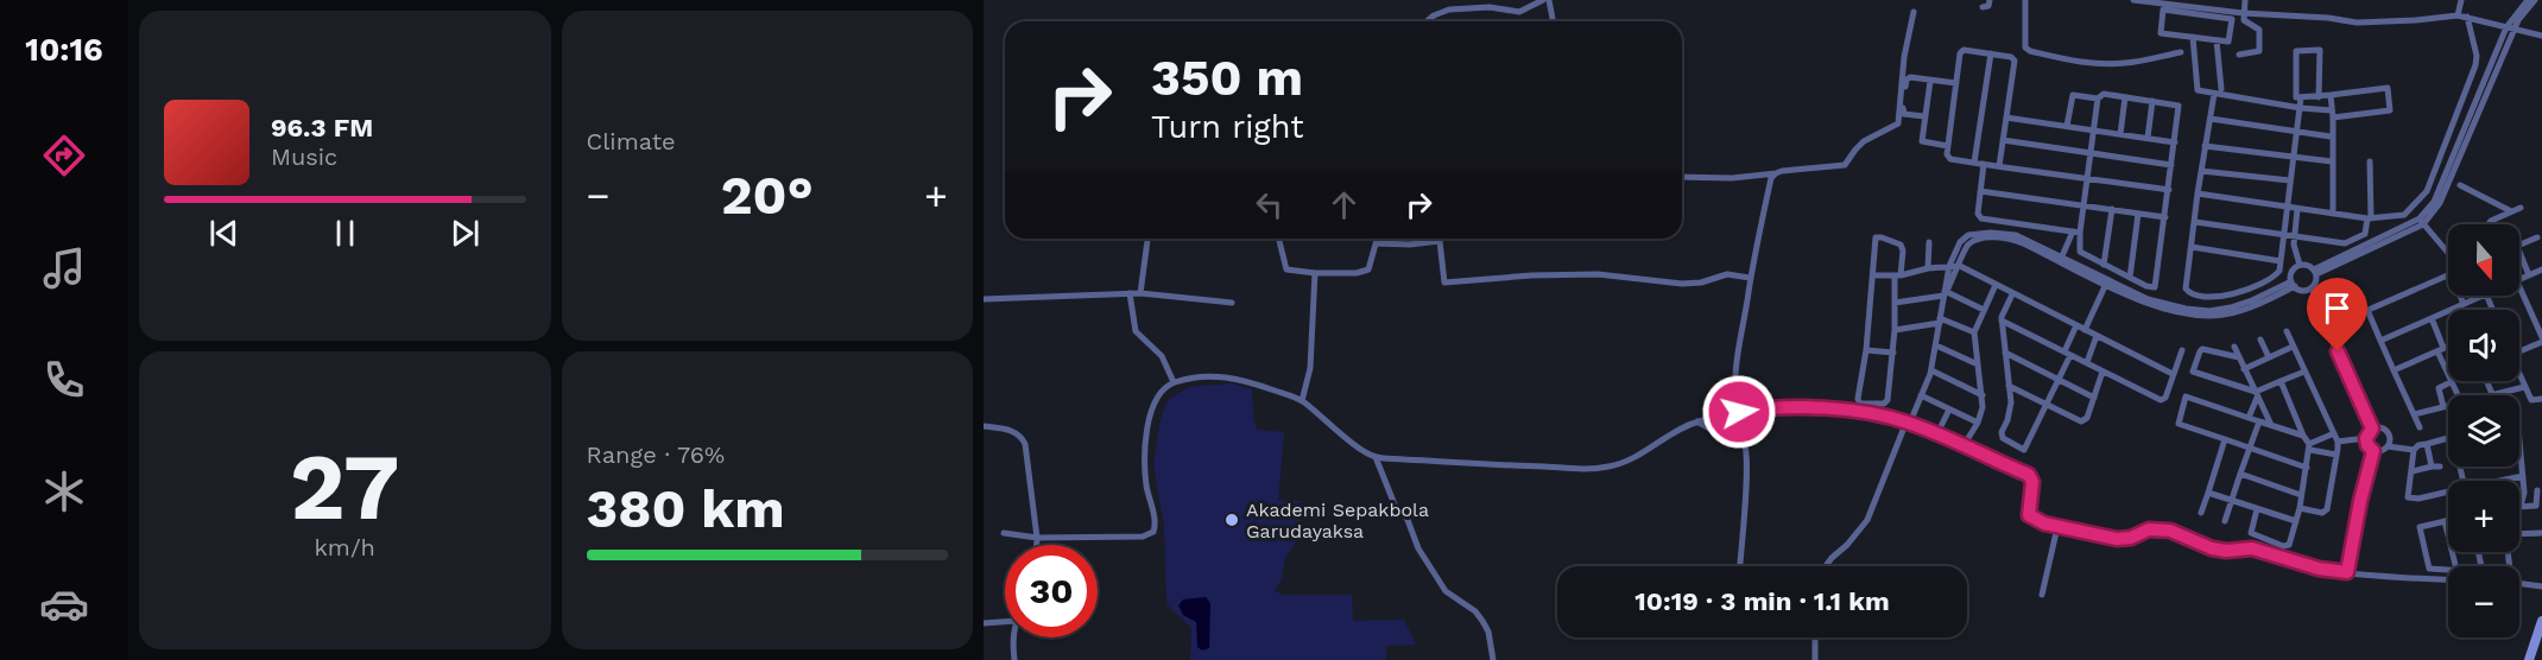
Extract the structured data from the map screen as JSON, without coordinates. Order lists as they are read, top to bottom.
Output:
{
  "places": ["Akademi Sepakbola Garudayaksa"],
  "north": "bottom",
  "page": {
    "tabs": "10:16",
    "tile": [
      "Climate",
      ["27", "km/h"],
      ["Range · 76%", "380 km"]
    ],
    "turn": ["350 m", "Turn right"],
    "song": ["96.3 FM", "Music"],
    "heat": ["−", "20°", "+"],
    "map_buttons": ["+", "−"],
    "limit": "30",
    "trip": "10:19 · 3 min · 1.1 km"
  }
}
